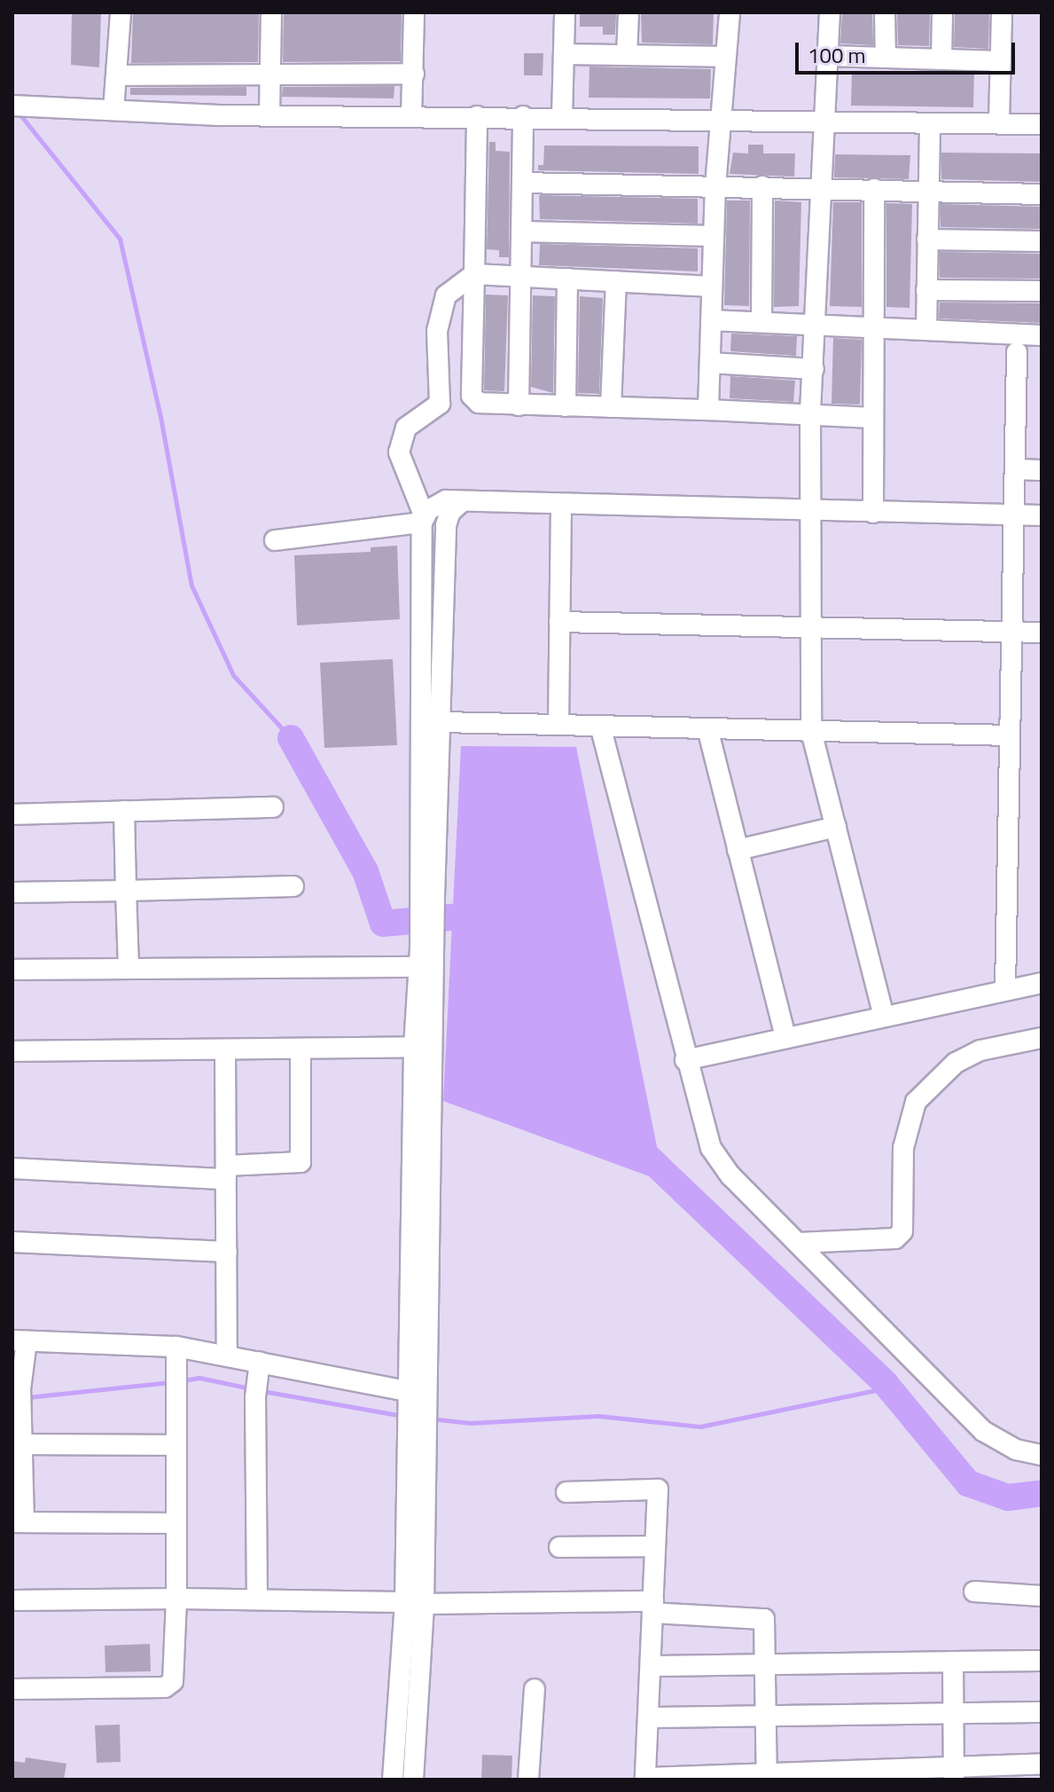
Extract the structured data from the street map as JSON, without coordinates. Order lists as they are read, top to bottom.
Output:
{
  "scale_bar": "100 m"
}
